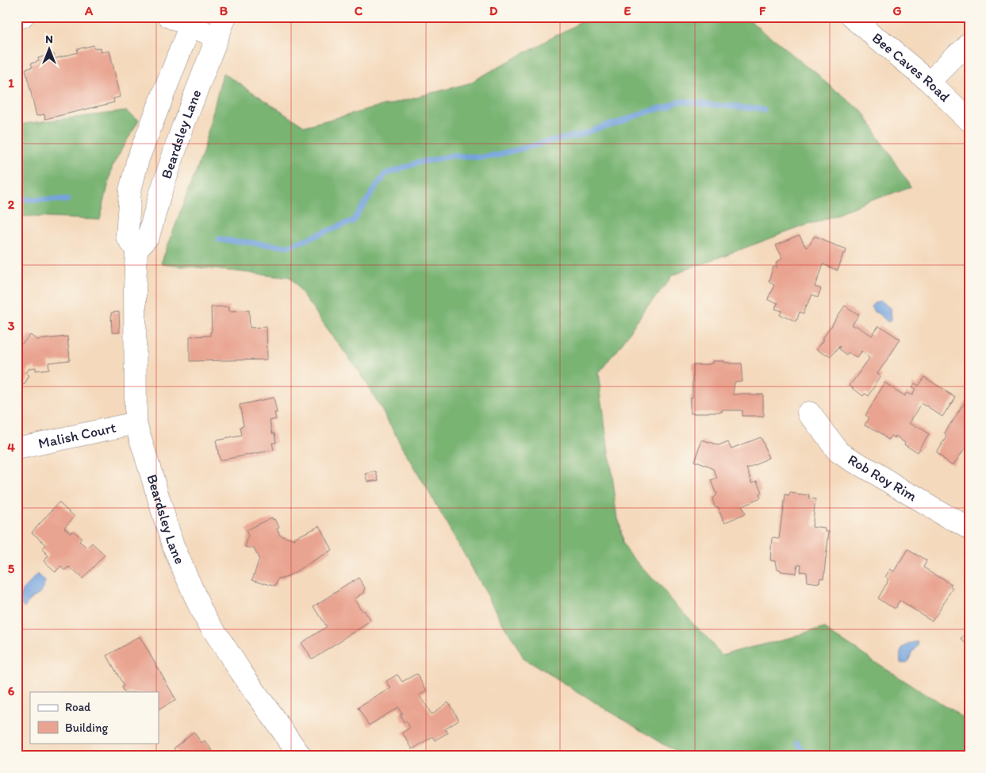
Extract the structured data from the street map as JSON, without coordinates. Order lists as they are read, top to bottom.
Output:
{
  "streets": {
    "street": [
      "Bee Caves Road",
      "Beardsley Lane",
      "Malish Court",
      "Rob Roy Rim"
    ]
  },
  "crossings": [
    ["Beardsley Lane", "Malish Court"]
  ],
  "legend": ["Road", "Building"],
  "north": "top",
  "grid": {
    "columns": [
      "A",
      "B",
      "C",
      "D",
      "E",
      "F",
      "G"
    ],
    "rows": [
      "1",
      "2",
      "3",
      "4",
      "5",
      "6"
    ]
  }
}
